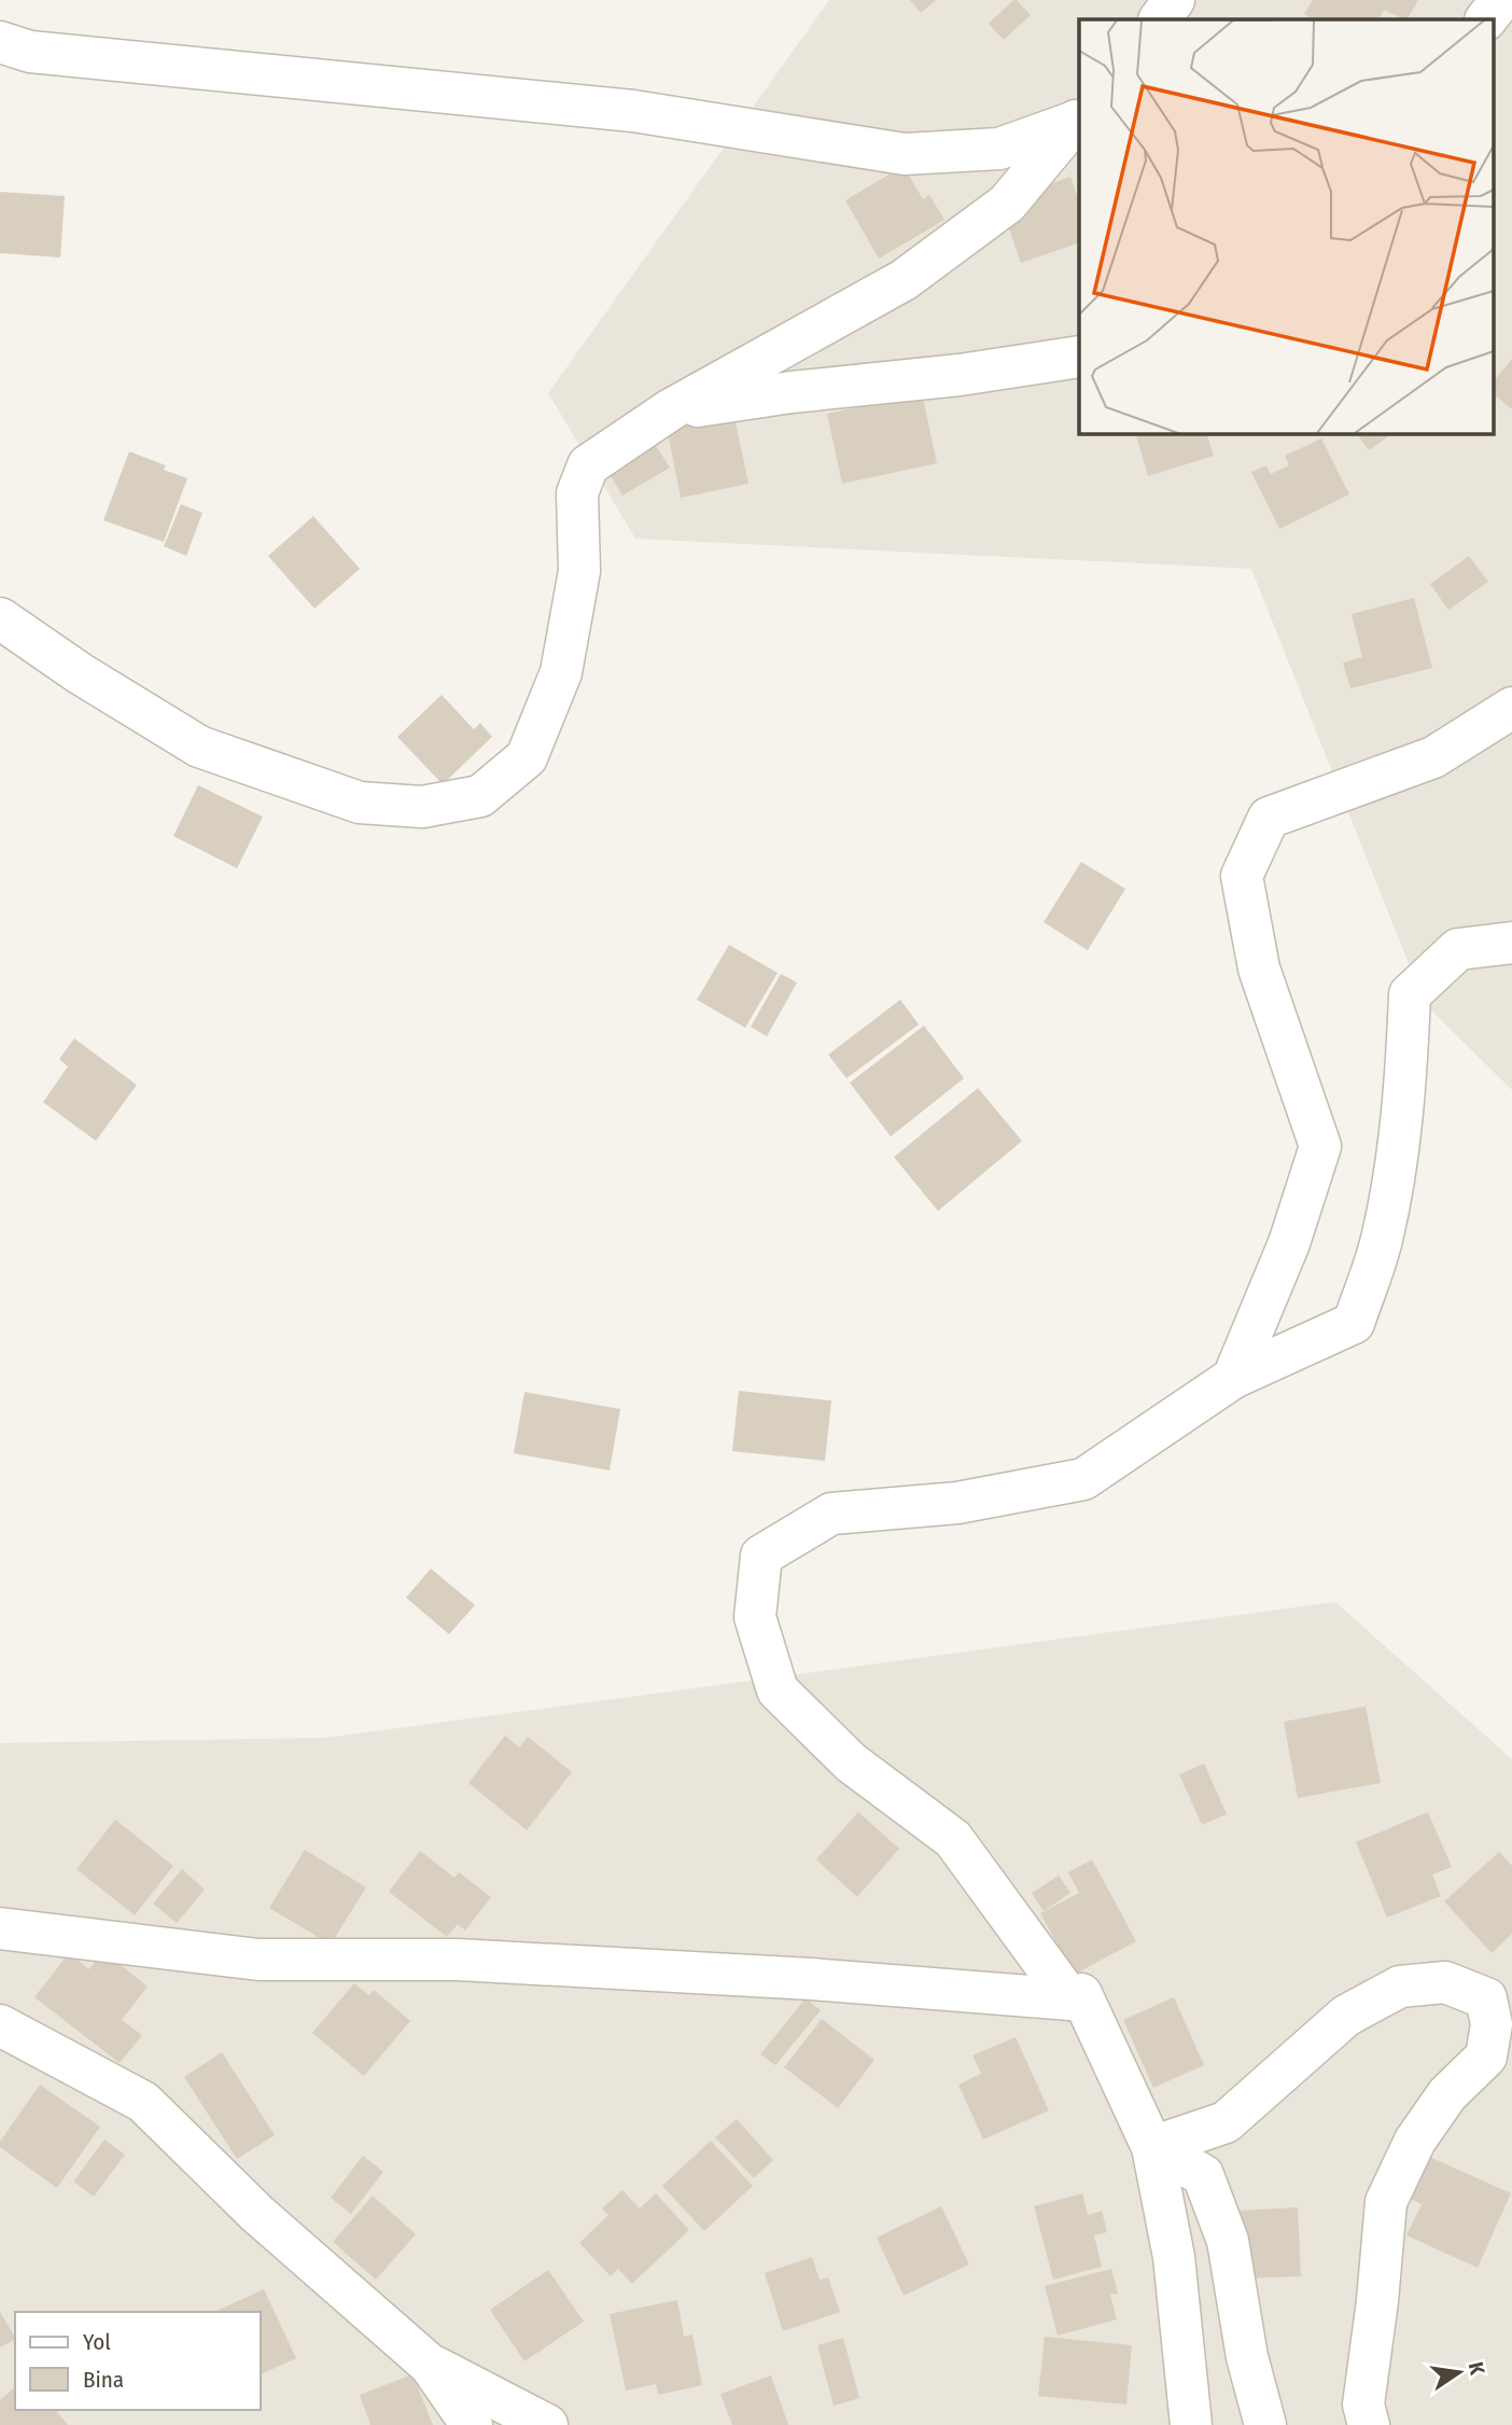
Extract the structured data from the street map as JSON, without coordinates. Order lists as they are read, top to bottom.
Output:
{
  "legend": ["Yol", "Bina"],
  "north": "right"
}
